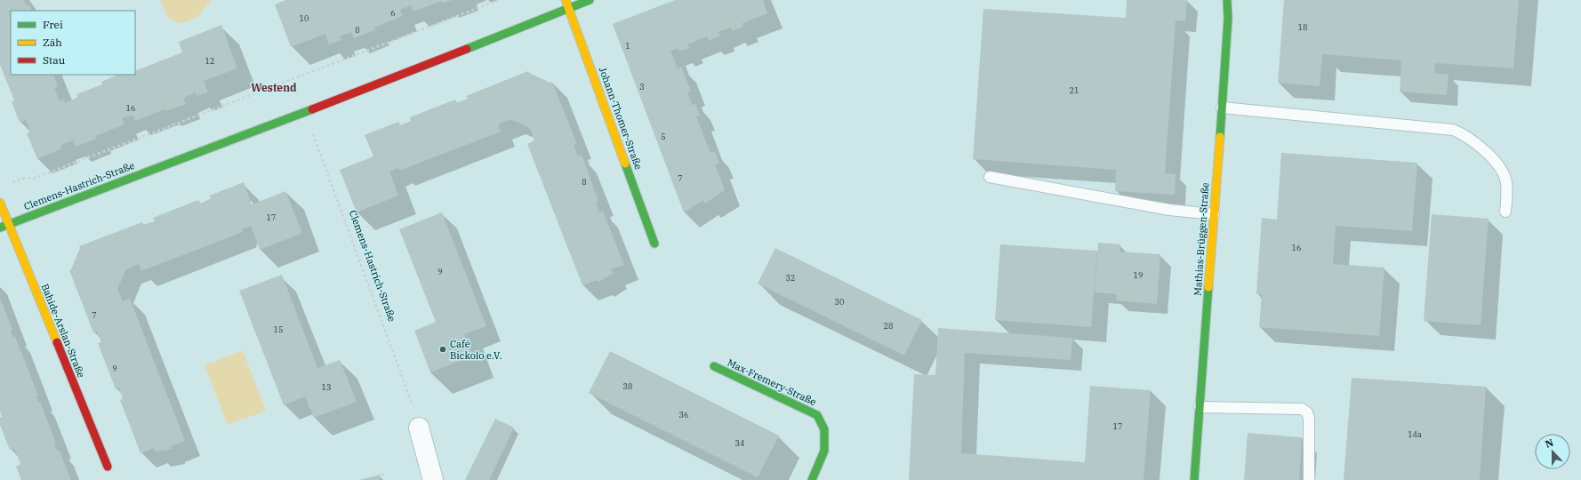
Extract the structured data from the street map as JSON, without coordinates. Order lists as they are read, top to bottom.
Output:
{
  "streets": {
    "street": [
      "Johann-Thomer-Straße",
      "Clemens-Hastrich-Straße",
      "Mathias-Brüggen-Straße",
      "Bahide-Arslan-Straße",
      "Max-Fremery-Straße"
    ]
  },
  "crossings": [
    ["Johann-Thomer-Straße", "Clemens-Hastrich-Straße"],
    ["Clemens-Hastrich-Straße", "Bahide-Arslan-Straße"]
  ],
  "districts": ["Westend"],
  "places": ["Café Bickolo e.V."],
  "house_numbers": [
    "6",
    "10",
    "18",
    "8",
    "1",
    "12",
    "3",
    "21",
    "16",
    "5",
    "7",
    "8",
    "17",
    "16",
    "9",
    "19",
    "32",
    "30",
    "7",
    "28",
    "15",
    "9",
    "38",
    "13",
    "36",
    "17",
    "14a",
    "34"
  ],
  "legend": ["Frei", "Zäh", "Stau"],
  "north": "top"
}
